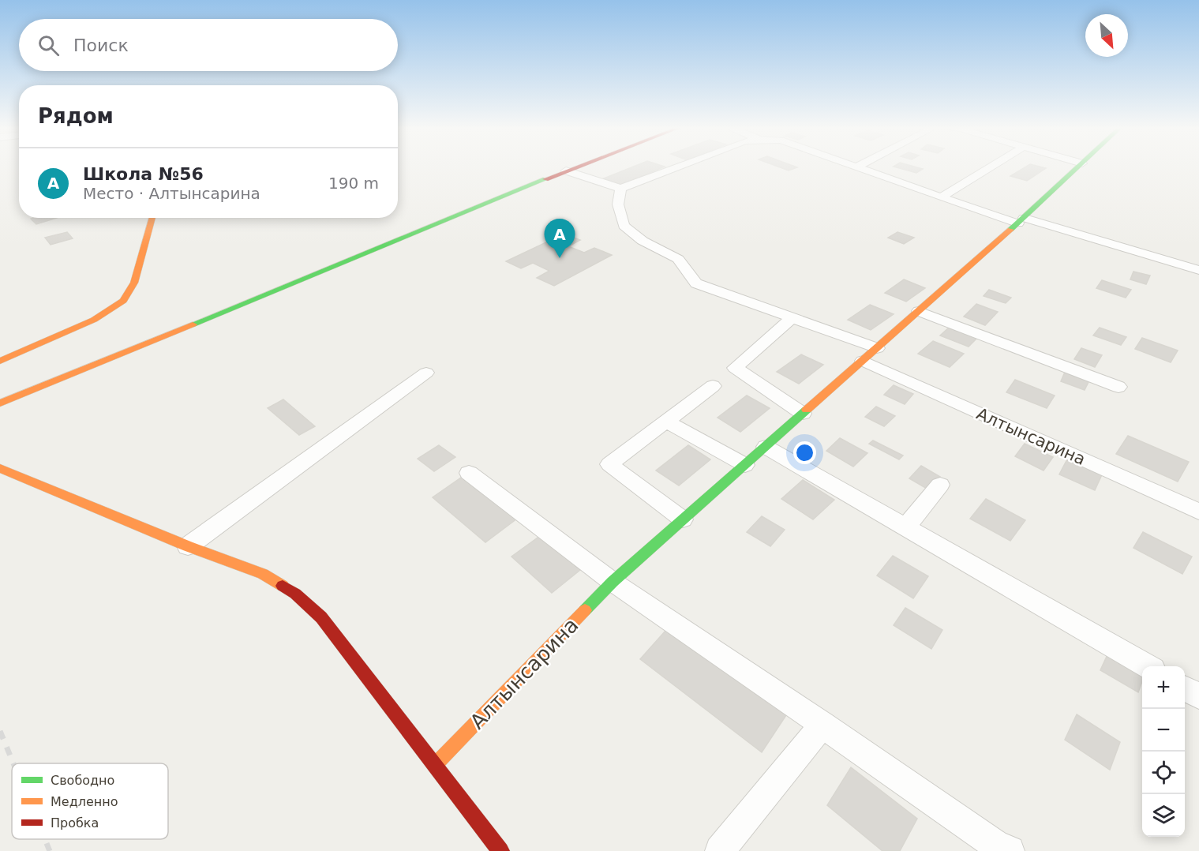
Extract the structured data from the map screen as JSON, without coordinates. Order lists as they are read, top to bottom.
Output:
{
  "streets": {
    "street": ["Алтынсарина"]
  },
  "legend": ["Свободно", "Медленно", "Пробка"],
  "north": "bottom right",
  "page": {
    "search": "Поиск",
    "heading": "Рядом",
    "list": [
      {
        "mark": "A",
        "name": "Школа №56",
        "note": "Место · Алтынсарина",
        "value": "190 m"
      }
    ],
    "pins": "A",
    "map_buttons": ["+", "−"]
  }
}
